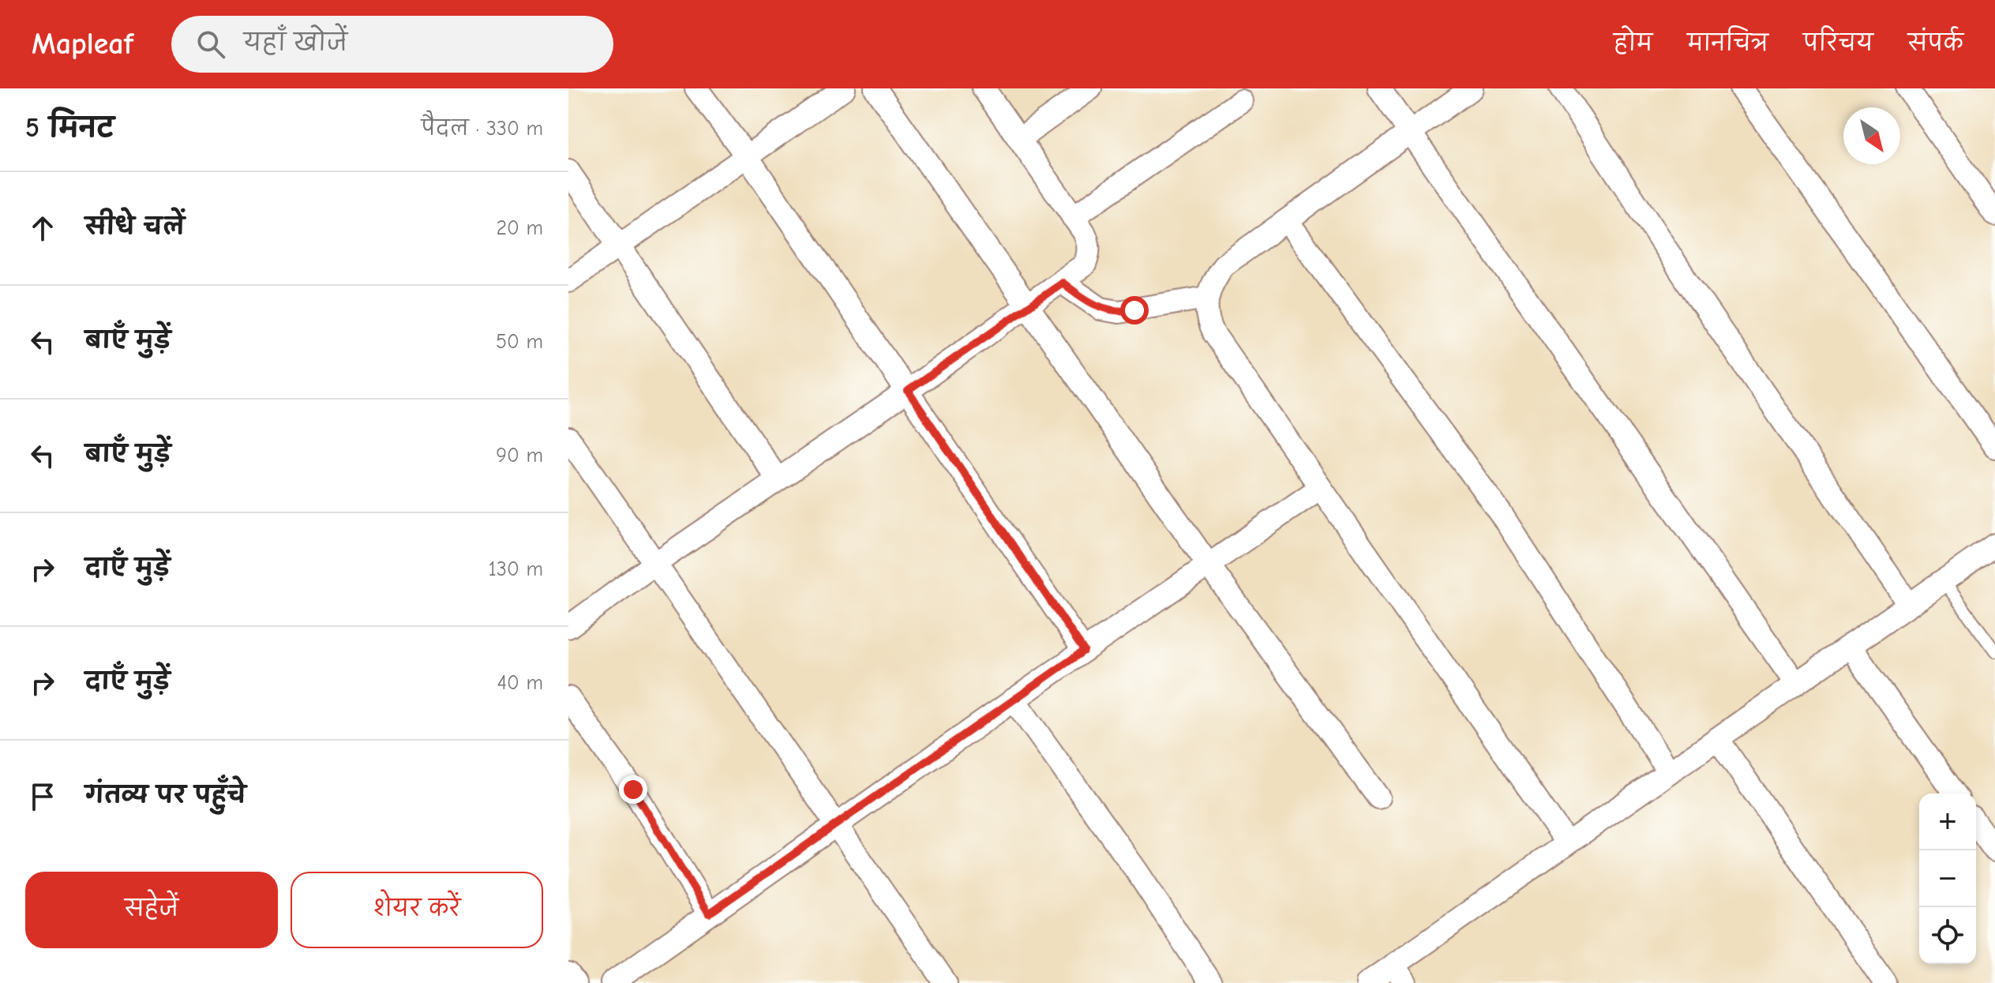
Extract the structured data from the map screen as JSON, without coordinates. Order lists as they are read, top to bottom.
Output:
{
  "north": "bottom right",
  "page": {
    "header": "Mapleaf",
    "search": "यहाँ खोजें",
    "nav": [
      "होम",
      "मानचित्र",
      "परिचय",
      "संपर्क"
    ],
    "heading": ["5 मिनट", "पैदल · 330 m"],
    "list": [
      ["सीधे चलें", "20 m"],
      ["बाएँ मुड़ें", "50 m"],
      ["बाएँ मुड़ें", "90 m"],
      ["दाएँ मुड़ें", "130 m"],
      ["दाएँ मुड़ें", "40 m"],
      "गंतव्य पर पहुँचे"
    ],
    "map_buttons": ["+", "−"],
    "buttons": ["सहेजें", "शेयर करें"]
  }
}
